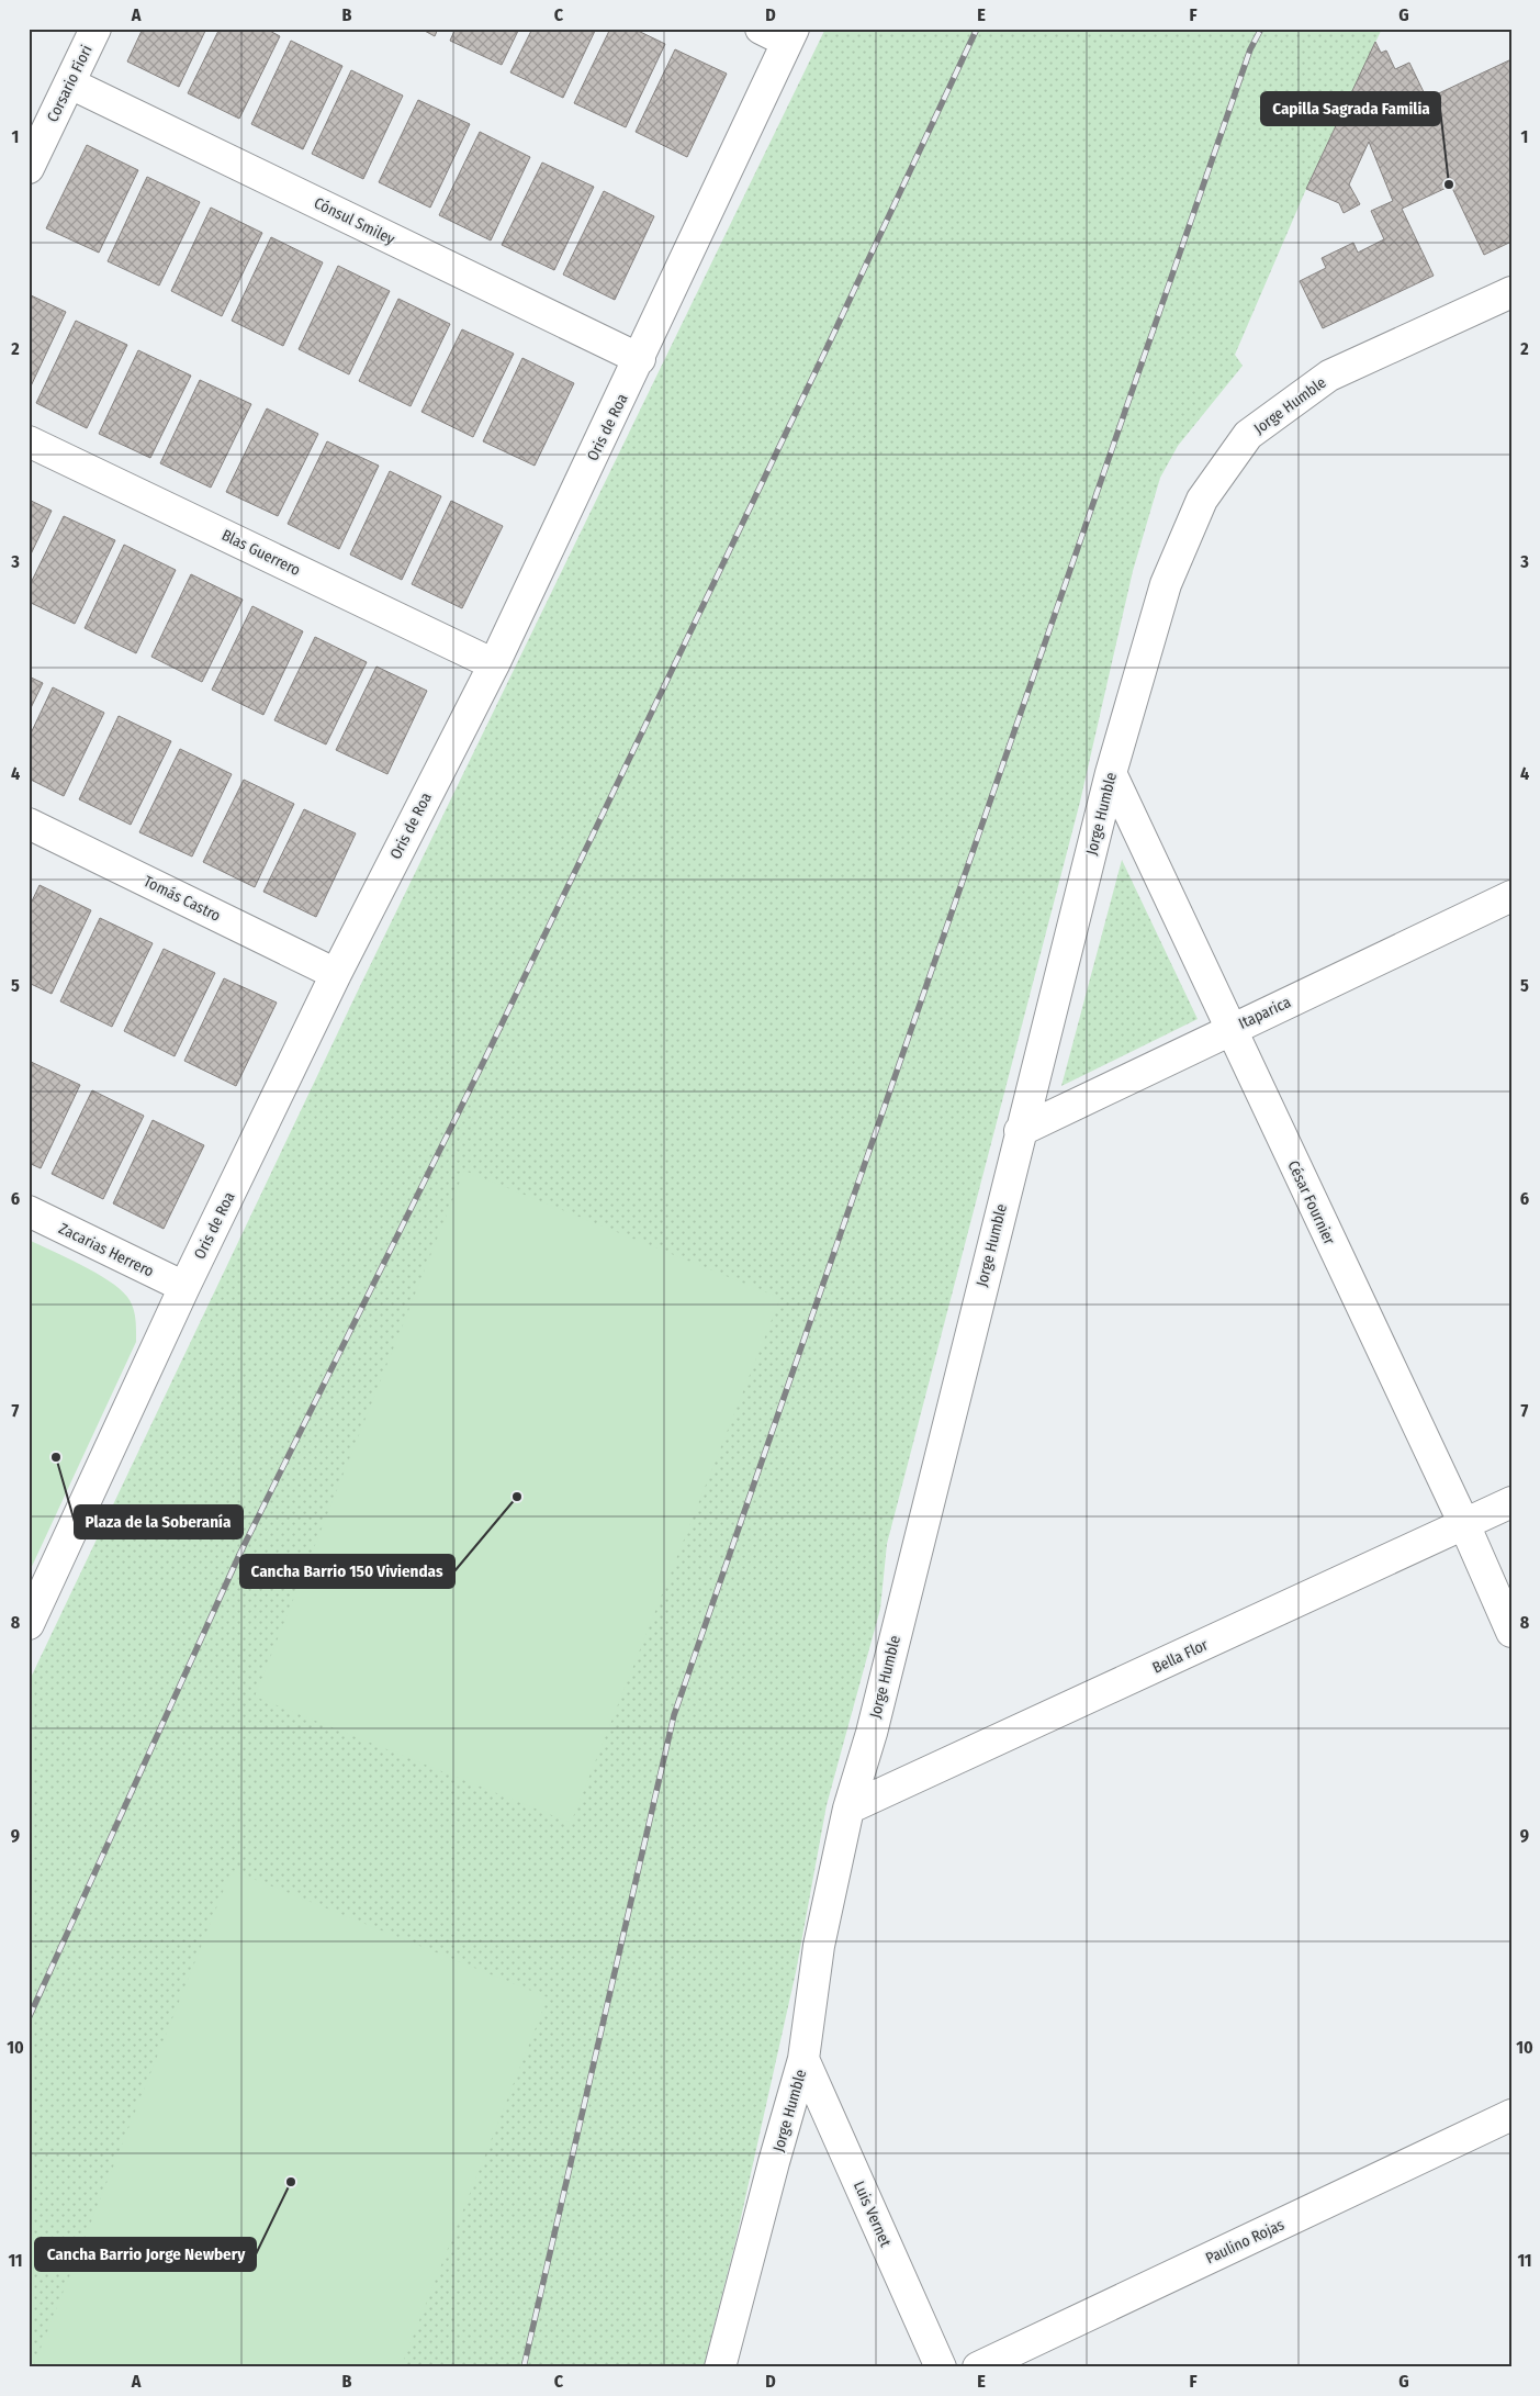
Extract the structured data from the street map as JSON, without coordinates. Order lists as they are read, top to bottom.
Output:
{
  "streets": {
    "street": [
      "Corsario Fiori",
      "Cónsul Smiley",
      "Jorge Humble",
      "Oris de Roa",
      "Blas Guerrero",
      "Tomás Castro",
      "Itaparica",
      "César Fournier",
      "Zacarias Herrero",
      "Bella Flor",
      "Luis Vernet",
      "Paulino Rojas"
    ]
  },
  "crossings": [
    ["Corsario Fiori", "Cónsul Smiley"],
    ["Cónsul Smiley", "Oris de Roa"],
    ["Jorge Humble", "Itaparica"],
    ["Jorge Humble", "César Fournier"],
    ["Jorge Humble", "Bella Flor"],
    ["Jorge Humble", "Luis Vernet"],
    ["Oris de Roa", "Blas Guerrero"],
    ["Oris de Roa", "Tomás Castro"],
    ["Oris de Roa", "Zacarias Herrero"],
    ["Itaparica", "César Fournier"],
    ["César Fournier", "Bella Flor"]
  ],
  "places": [
    "Capilla Sagrada Familia",
    "Plaza de la Soberanía",
    "Cancha Barrio 150 Viviendas",
    "Cancha Barrio Jorge Newbery"
  ],
  "grid": {
    "columns": [
      "A",
      "B",
      "C",
      "D",
      "E",
      "F",
      "G"
    ],
    "rows": [
      "1",
      "2",
      "3",
      "4",
      "5",
      "6",
      "7",
      "8",
      "9",
      "10",
      "11"
    ]
  }
}
